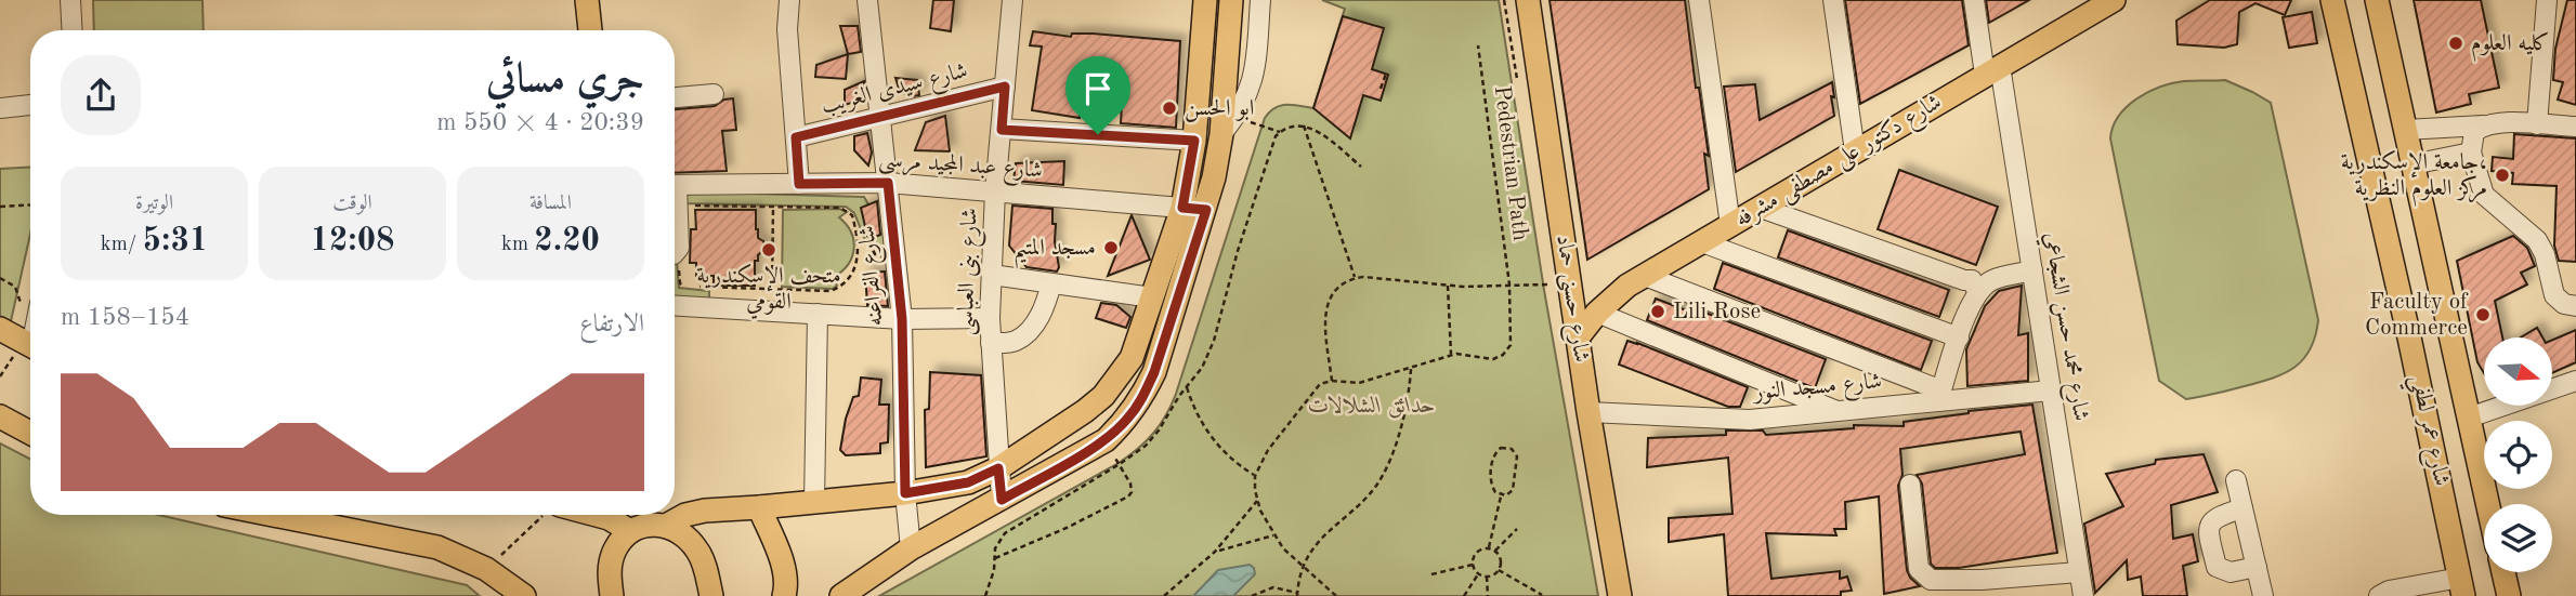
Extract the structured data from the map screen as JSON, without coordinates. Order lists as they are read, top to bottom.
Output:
{
  "streets": {
    "main road": ["شارع دكتور على مصطفى مشرفه", "شارع حسنى حماد", "شارع عمر لطفي"],
    "street": [
      "شارع سيدى الغريب",
      "شارع عبد المجيد مرسى",
      "شارع بنى العباسى",
      "شارع الفراعنه",
      "شارع محمد حسن الشجاعي",
      "شارع مسجد النور"
    ],
    "path": ["Pedestrian Path"]
  },
  "crossings": [
    ["شارع سيدى الغريب", "شارع بنى العباسى"],
    ["شارع سيدى الغريب", "شارع الفراعنه"],
    ["شارع دكتور على مصطفى مشرفه", "شارع حسنى حماد"],
    ["شارع دكتور على مصطفى مشرفه", "شارع محمد حسن الشجاعي"],
    ["شارع عبد المجيد مرسى", "شارع بنى العباسى"],
    ["شارع عبد المجيد مرسى", "شارع الفراعنه"],
    ["شارع حسنى حماد", "شارع مسجد النور"],
    ["شارع محمد حسن الشجاعي", "شارع مسجد النور"]
  ],
  "parks": ["حدائق الشلالات"],
  "places": [
    "كليه العلوم",
    "ابو الحسن",
    "جامعة الإسكندرية، مركز العلوم النظرية",
    "مسجد المتيم",
    "متحف الإسكندرية القومي",
    "Lili Rose",
    "Faculty of Commerce"
  ],
  "north": "right",
  "page": {
    "heading": ["جري مسائي", "20:39 · 4 × 550 m"],
    "stats": [
      ["المسافة", "2.20 km"],
      ["الوقت", "12:08"],
      ["الوتيرة", "5:31 /km"]
    ],
    "chart": ["الارتفاع", "154–158 m"]
  }
}
